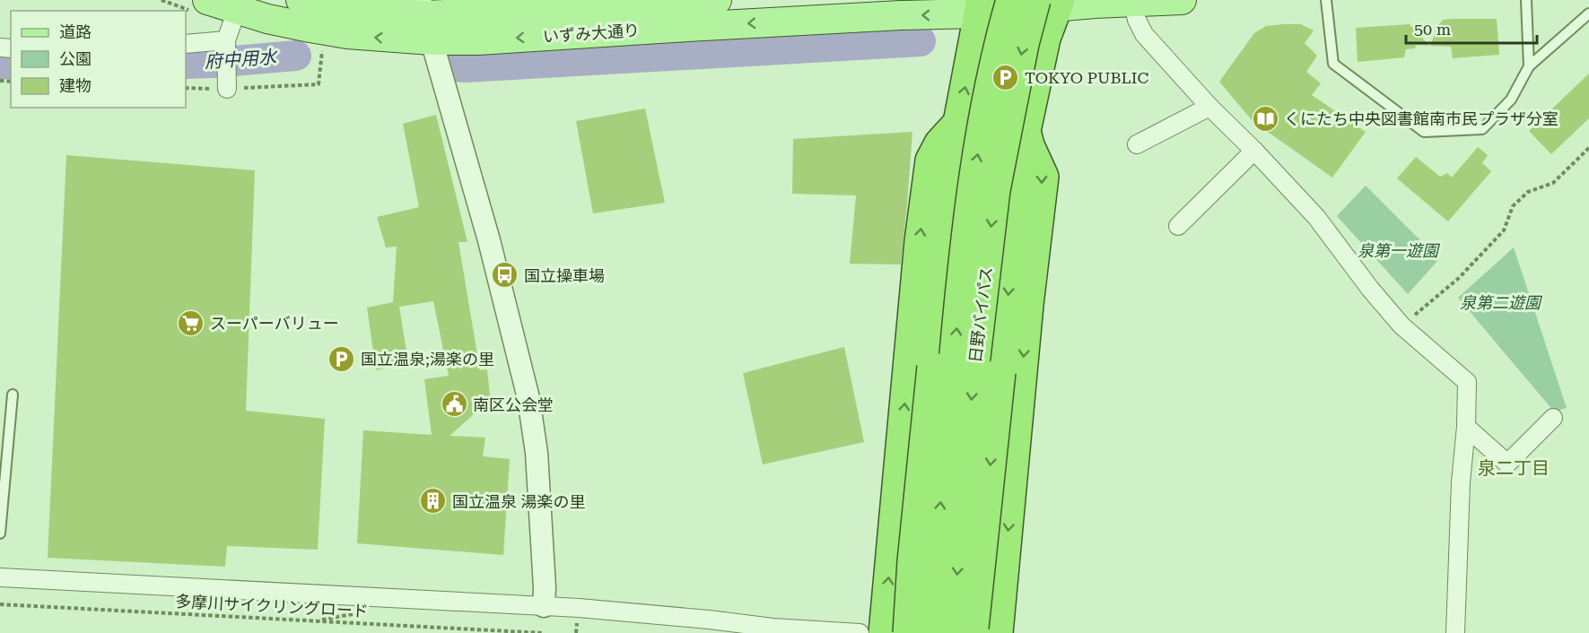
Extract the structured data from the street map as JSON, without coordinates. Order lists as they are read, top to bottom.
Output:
{
  "streets": {
    "highway": ["日野バイパス"],
    "main road": ["いずみ大通り"],
    "path": ["多摩川サイクリングロード"]
  },
  "crossings": [
    ["いずみ大通り", "日野バイパス"]
  ],
  "districts": ["泉二丁目"],
  "water": ["府中用水"],
  "parks": ["泉第一遊園", "泉第二遊園"],
  "places": {
    "parking": ["TOKYO PUBLIC", "国立温泉;湯楽の里"],
    "library": ["くにたち中央図書館南市民プラザ分室"],
    "bus stop": ["国立操車場"],
    "supermarket": ["スーパーバリュー"],
    "public building": ["南区公会堂"],
    "building": ["国立温泉 湯楽の里"]
  },
  "legend": ["道路", "公園", "建物"],
  "scale_bar": "50 m"
}
